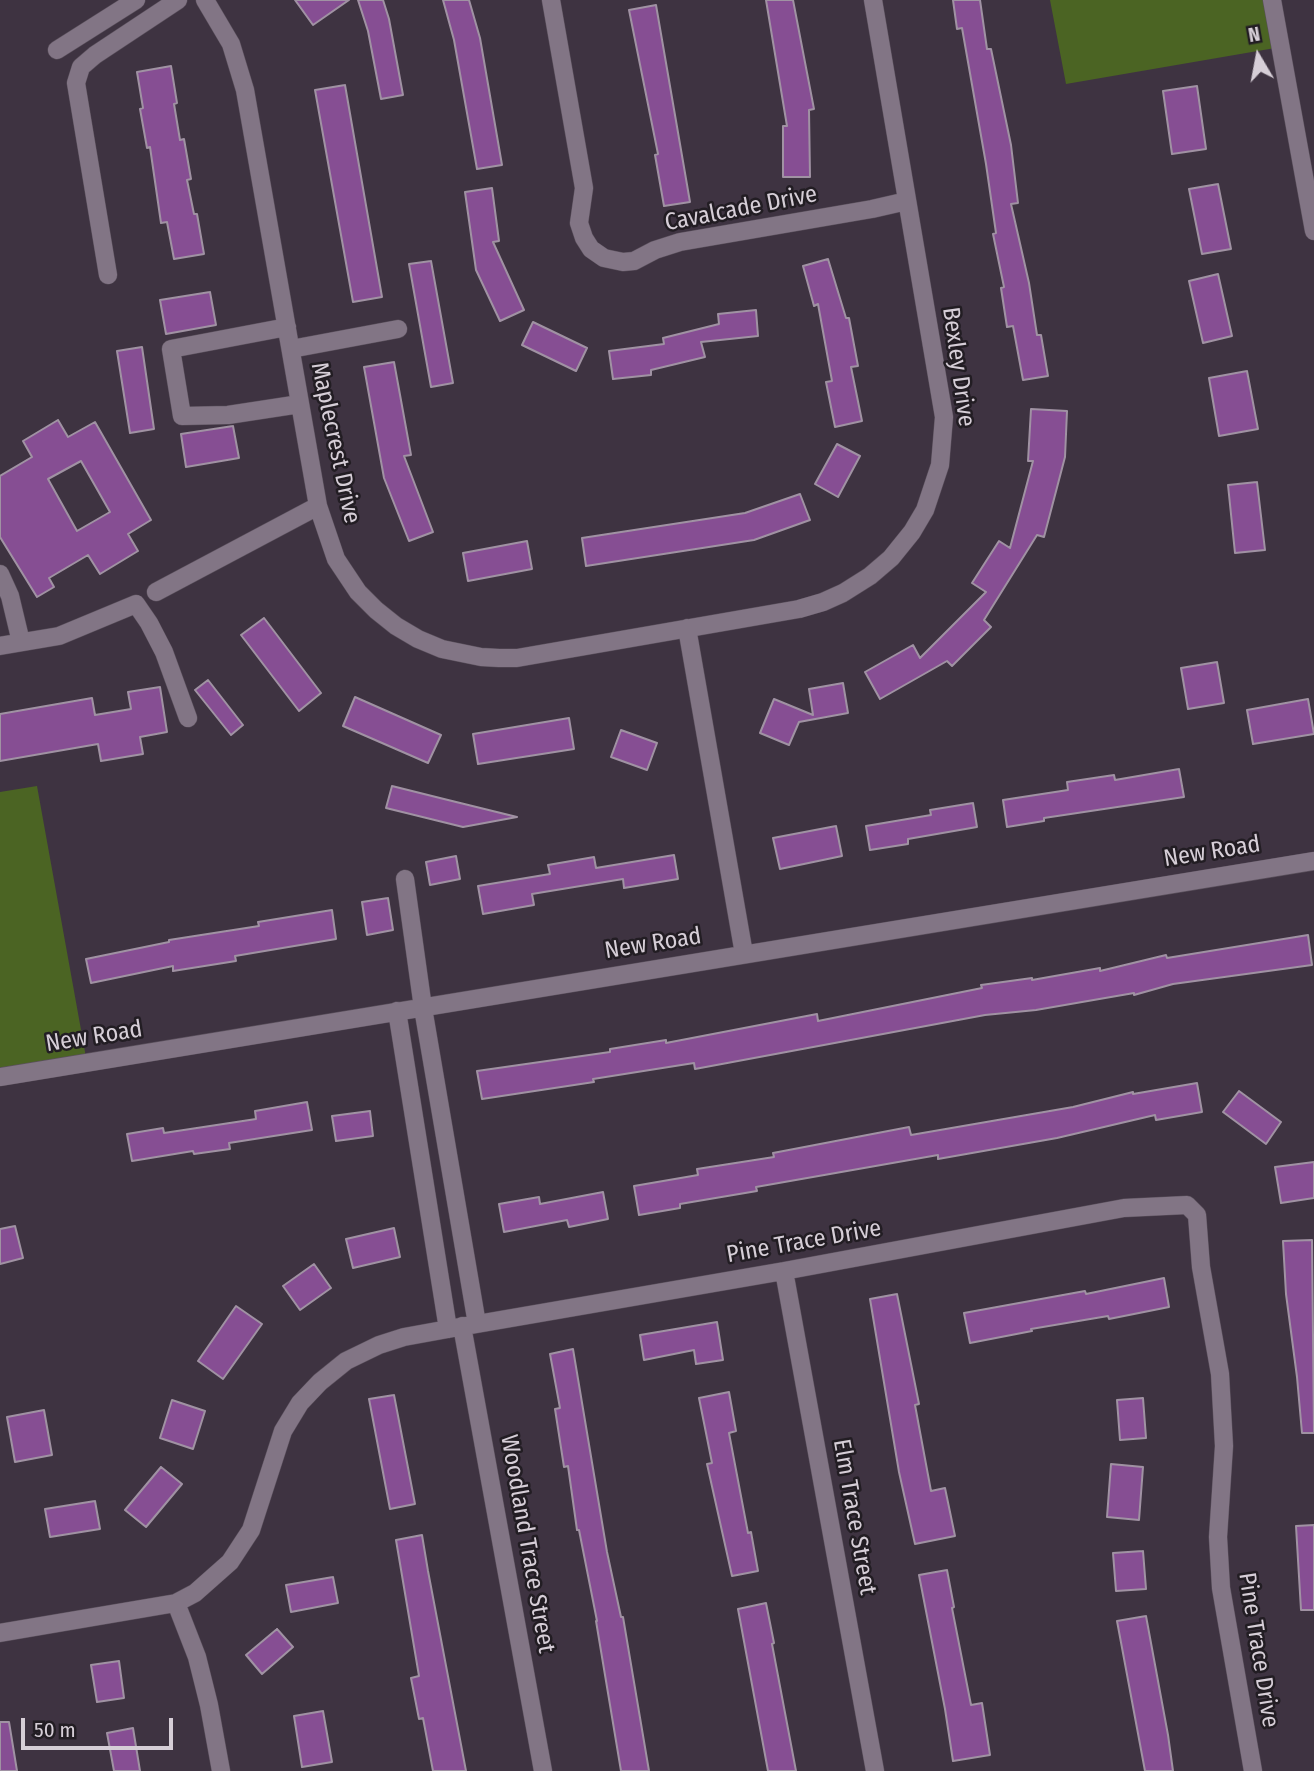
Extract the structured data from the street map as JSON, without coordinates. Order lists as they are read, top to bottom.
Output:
{
  "streets": {
    "street": [
      "Cavalcade Drive",
      "Bexley Drive",
      "Maplecrest Drive",
      "New Road",
      "Pine Trace Drive",
      "Elm Trace Street",
      "Woodland Trace Street"
    ]
  },
  "crossings": [
    ["Cavalcade Drive", "Bexley Drive"],
    ["Bexley Drive", "Maplecrest Drive"],
    ["New Road", "Woodland Trace Street"],
    ["Pine Trace Drive", "Elm Trace Street"],
    ["Pine Trace Drive", "Woodland Trace Street"]
  ],
  "scale_bar": "50 m",
  "north": "top"
}
